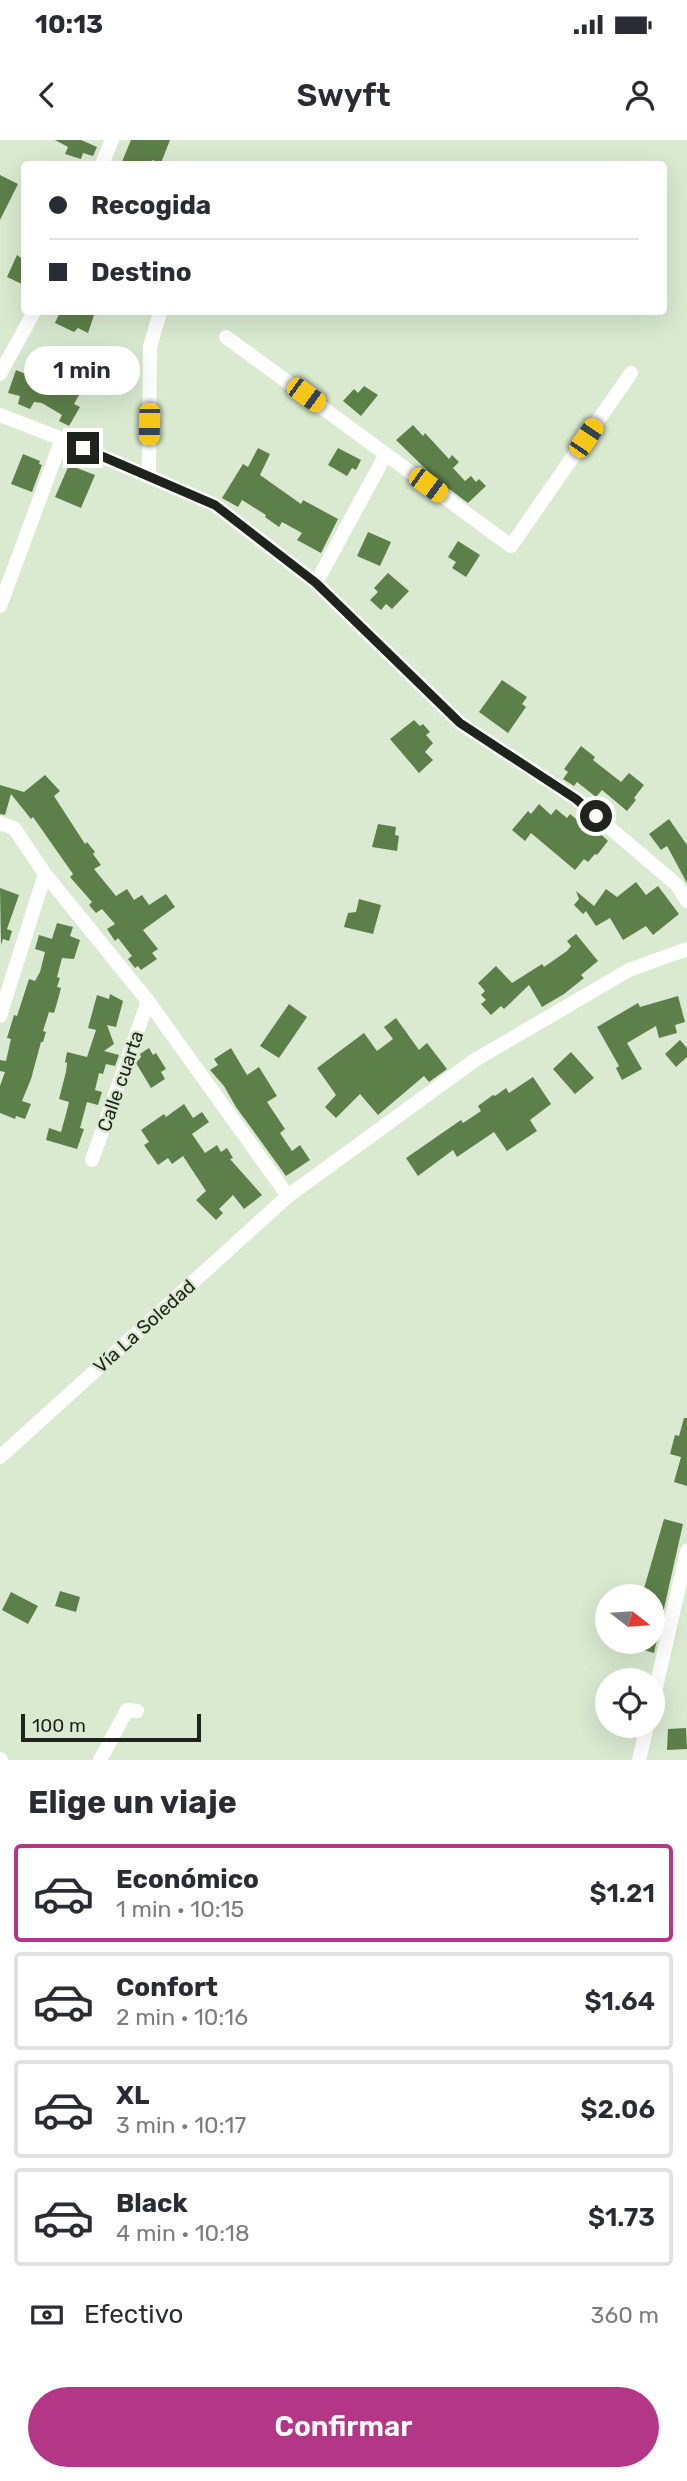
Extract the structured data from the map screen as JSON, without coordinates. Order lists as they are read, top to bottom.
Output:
{
  "streets": {
    "street": ["Calle cuarta", "Vía La Soledad"]
  },
  "scale_bar": "100 m",
  "north": "right",
  "page": {
    "status": "10:13",
    "header": "Swyft",
    "banner": ["Recogida", "Destino"],
    "bubble": "1 min",
    "scale": "100 m",
    "heading": "Elige un viaje",
    "list": [
      {
        "name": "Económico",
        "note": "1 min · 10:15",
        "value": "$1.21"
      },
      {
        "name": "Confort",
        "note": "2 min · 10:16",
        "value": "$1.64"
      },
      {
        "name": "XL",
        "note": "3 min · 10:17",
        "value": "$2.06"
      },
      {
        "name": "Black",
        "note": "4 min · 10:18",
        "value": "$1.73"
      }
    ],
    "pay": ["Efectivo", "360 m"],
    "buttons": "Confirmar"
  }
}
